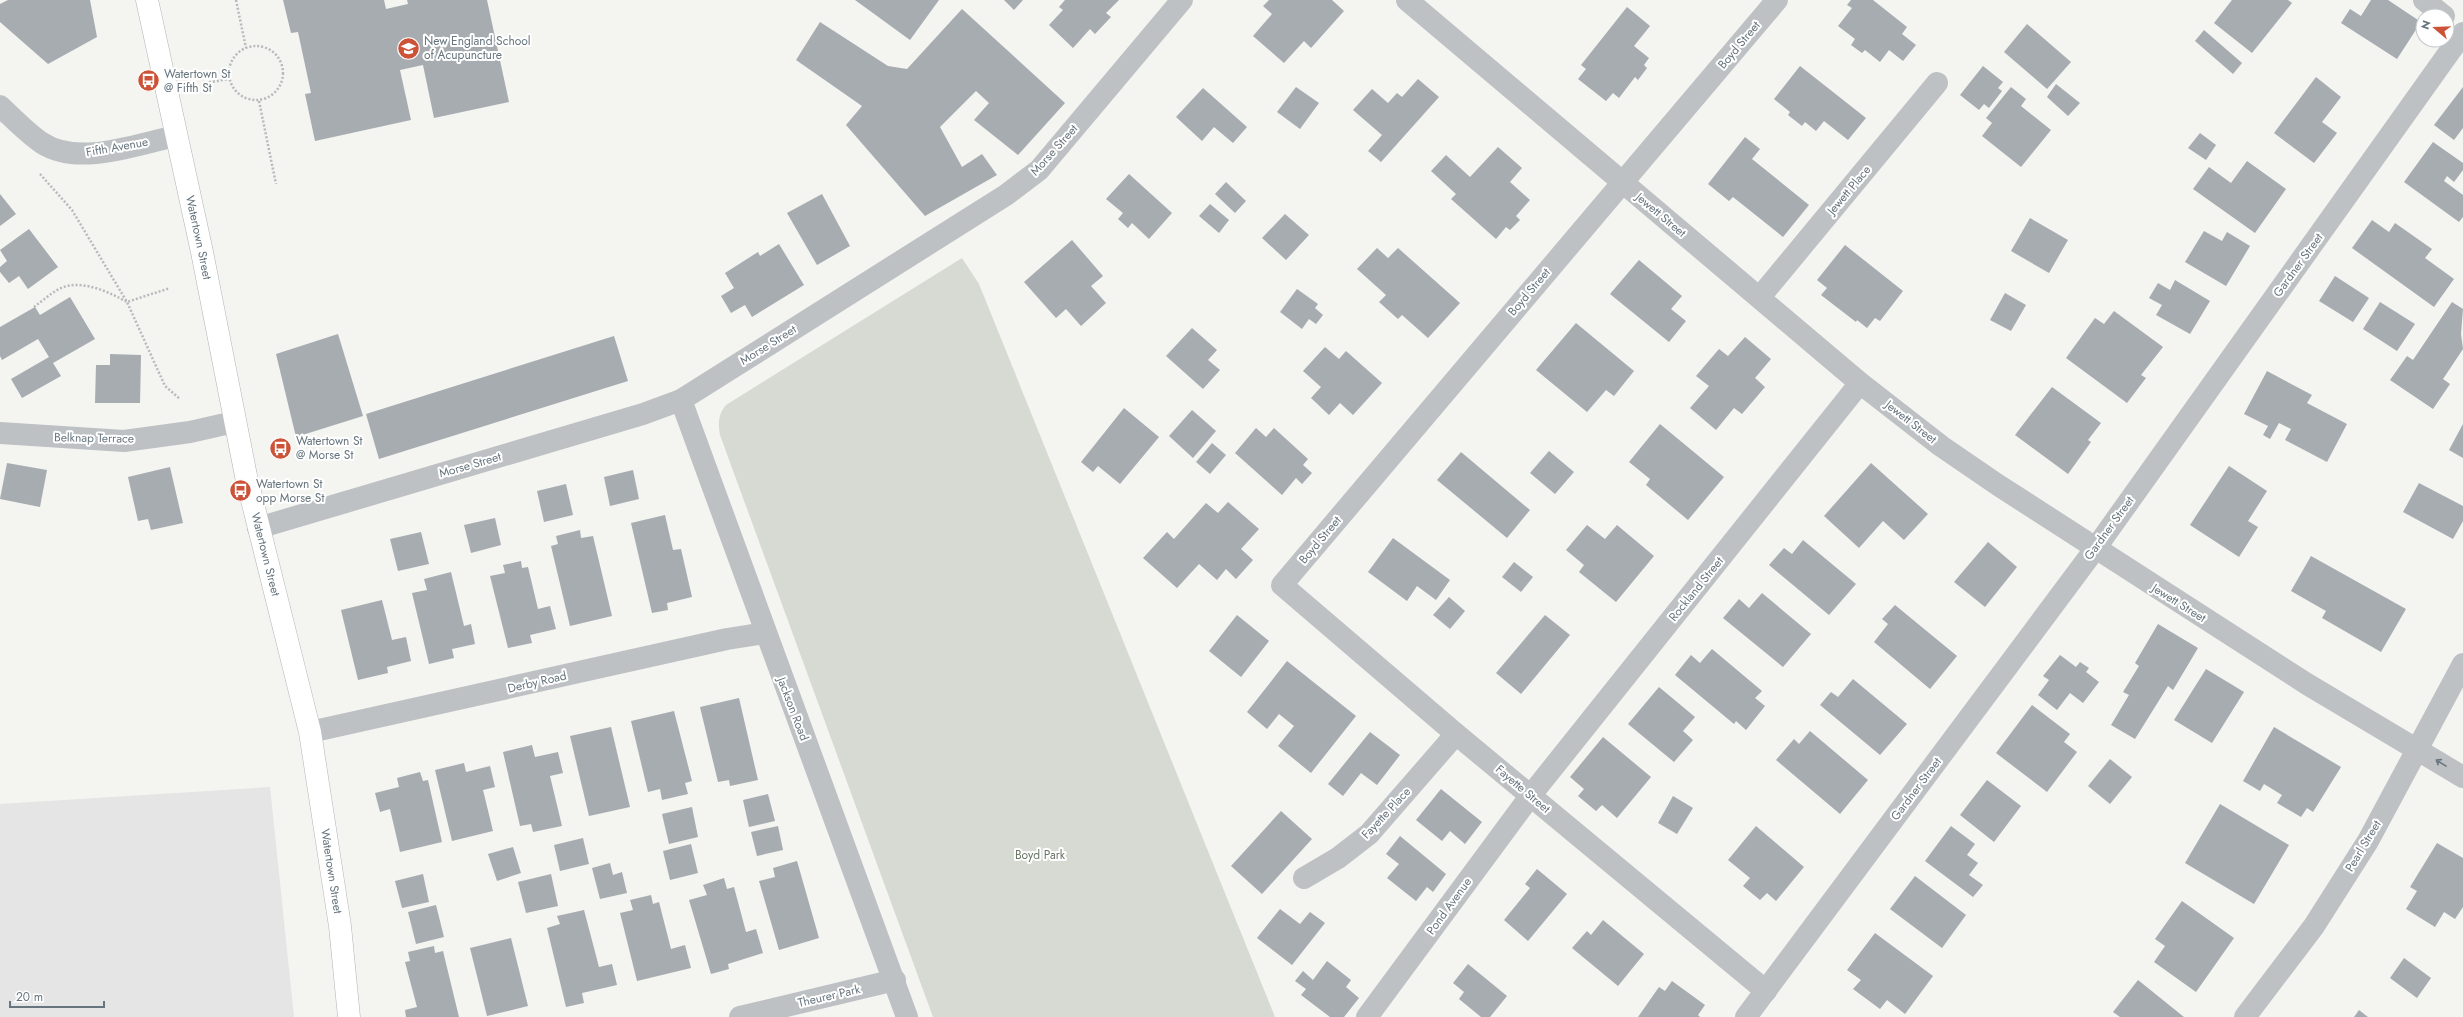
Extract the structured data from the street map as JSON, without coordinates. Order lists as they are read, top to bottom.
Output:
{
  "streets": {
    "main road": ["Watertown Street"],
    "street": [
      "Boyd Street",
      "Fifth Avenue",
      "Morse Street",
      "Jewett Place",
      "Jewett Street",
      "Gardner Street",
      "Belknap Terrace",
      "Rockland Street",
      "Derby Road",
      "Jackson Road",
      "Fayette Street",
      "Fayette Place",
      "Pearl Street",
      "Pond Avenue",
      "Theurer Park"
    ]
  },
  "crossings": [
    ["Boyd Street", "Jewett Street"],
    ["Boyd Street", "Fayette Street"],
    ["Fifth Avenue", "Watertown Street"],
    ["Morse Street", "Watertown Street"],
    ["Morse Street", "Jackson Road"],
    ["Jewett Place", "Jewett Street"],
    ["Jewett Street", "Gardner Street"],
    ["Jewett Street", "Rockland Street"],
    ["Jewett Street", "Pearl Street"],
    ["Watertown Street", "Belknap Terrace"],
    ["Watertown Street", "Derby Road"],
    ["Gardner Street", "Fayette Street"],
    ["Rockland Street", "Fayette Street"],
    ["Rockland Street", "Pond Avenue"],
    ["Derby Road", "Jackson Road"],
    ["Jackson Road", "Theurer Park"],
    ["Fayette Street", "Fayette Place"],
    ["Fayette Street", "Pond Avenue"]
  ],
  "parks": ["Boyd Park"],
  "places": {
    "school or university": ["New England School of Acupuncture"],
    "bus stop": ["Watertown St @ Fifth St", "Watertown St @ Morse St", "Watertown St opp Morse St"]
  },
  "scale_bar": "20 m",
  "north": "left"
}
